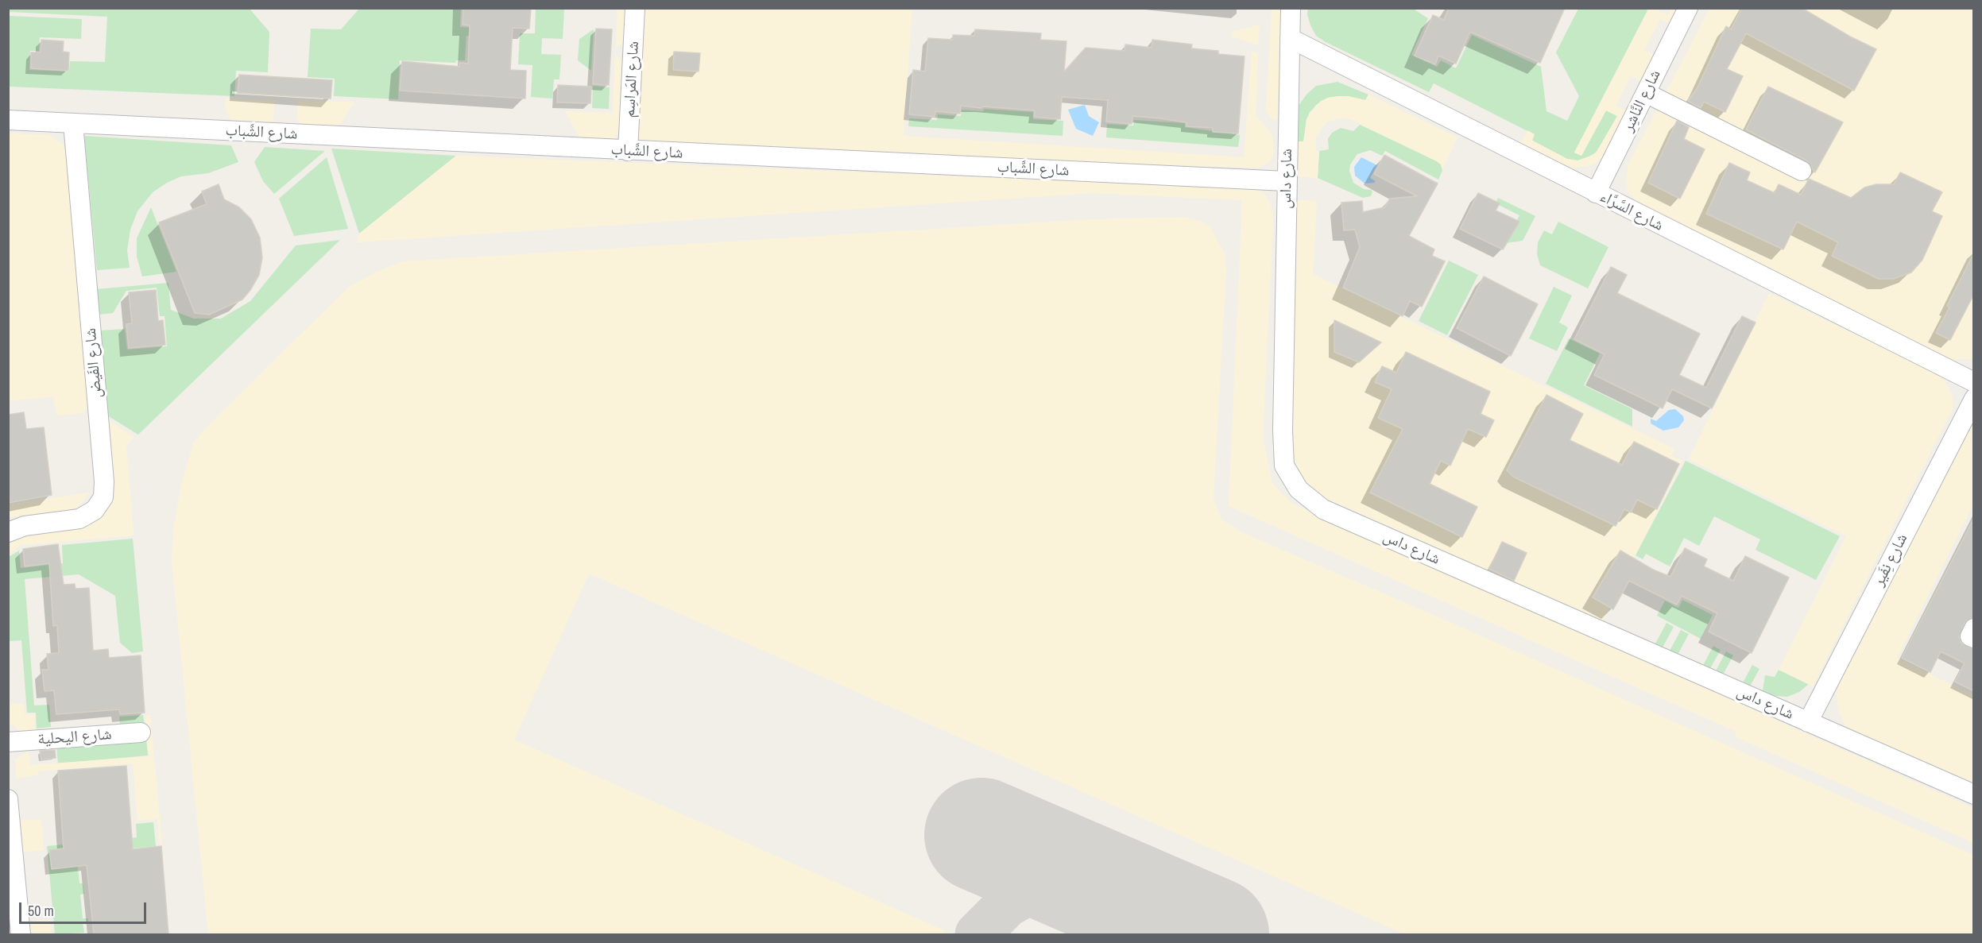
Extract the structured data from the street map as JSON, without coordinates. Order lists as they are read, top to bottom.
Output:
{
  "streets": {
    "street": [
      "شارع المَراسِم",
      "شارع النَّاشِر",
      "شارع الشَّباب",
      "شارع داس",
      "شارع السَّرَّاء",
      "شارع الفَيض",
      "شارع نِفَير",
      "شارع اليحلية"
    ]
  },
  "crossings": [
    ["شارع المَراسِم", "شارع الشَّباب"],
    ["شارع النَّاشِر", "شارع السَّرَّاء"],
    ["شارع الشَّباب", "شارع داس"],
    ["شارع الشَّباب", "شارع الفَيض"],
    ["شارع داس", "شارع السَّرَّاء"],
    ["شارع داس", "شارع نِفَير"]
  ],
  "scale_bar": "50 m"
}
